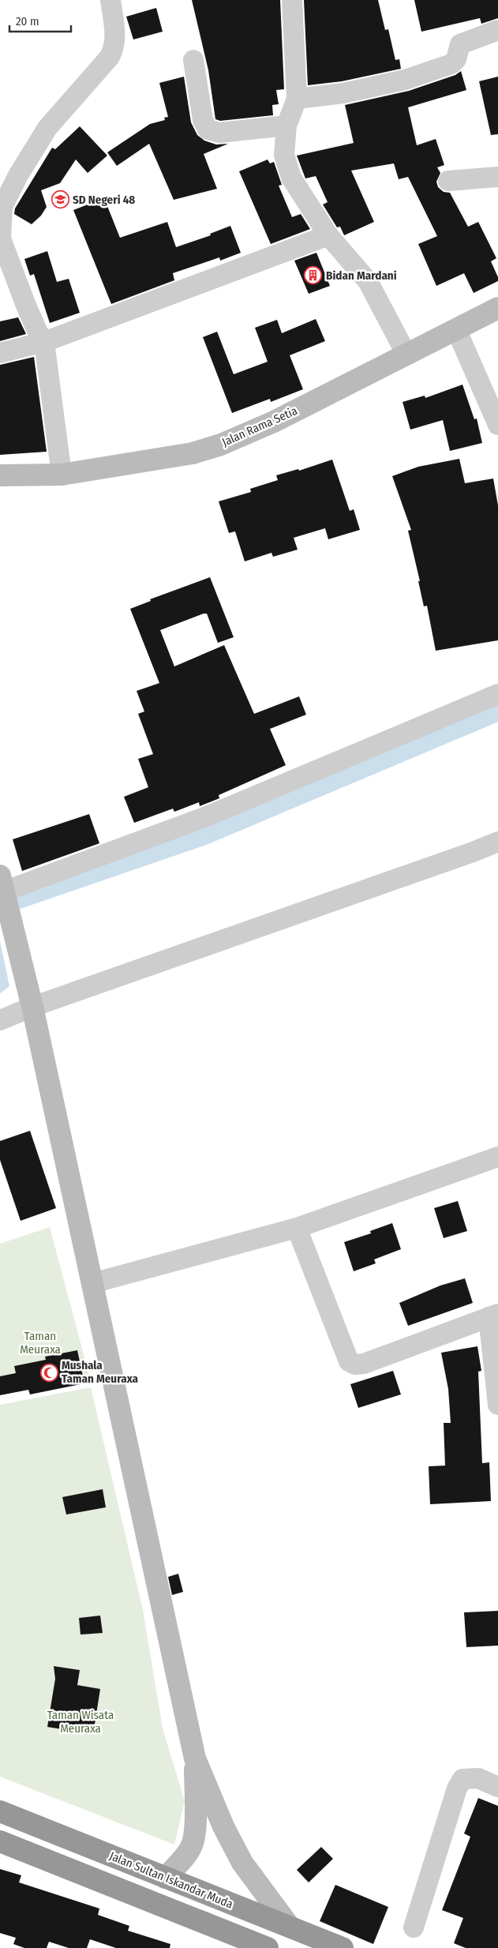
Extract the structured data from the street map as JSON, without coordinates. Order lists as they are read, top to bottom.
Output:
{
  "streets": {
    "highway": ["Jalan Sultan Iskandar Muda"],
    "street": ["Jalan Rama Setia"]
  },
  "parks": ["Taman Meuraxa", "Taman Wisata Meuraxa"],
  "places": {
    "school or university": ["SD Negeri 48"],
    "building": ["Bidan Mardani"],
    "mosque": ["Mushala Taman Meuraxa"]
  },
  "scale_bar": "20 m"
}
